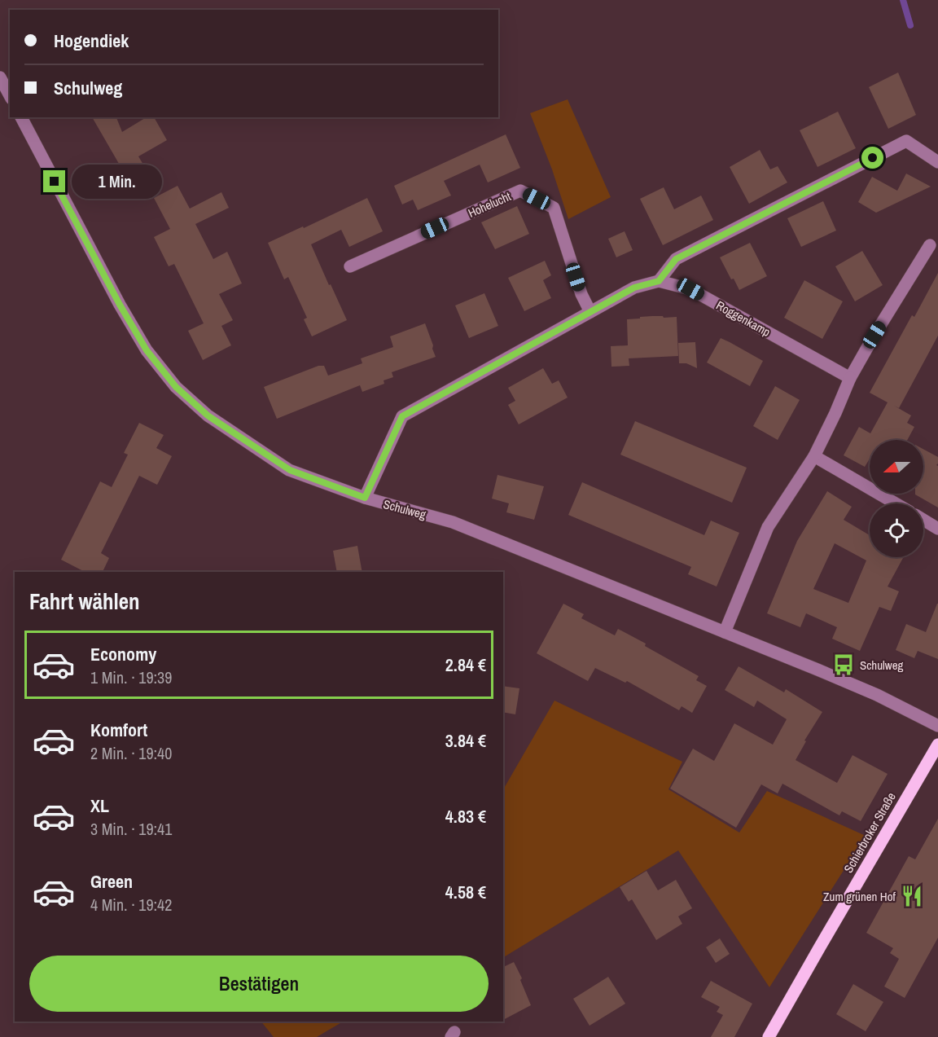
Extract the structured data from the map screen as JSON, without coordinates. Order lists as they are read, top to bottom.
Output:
{
  "streets": {
    "main road": ["Schierbroker Straße"],
    "street": ["Hohelucht", "Roggenkamp", "Schulweg"]
  },
  "crossings": [
    ["Hohelucht", "Roggenkamp"],
    ["Roggenkamp", "Schulweg"]
  ],
  "places": {
    "bus stop": ["Schulweg"],
    "restaurant": ["Zum grünen Hof"]
  },
  "north": "left",
  "page": {
    "banner": ["Hogendiek", "Schulweg"],
    "bubble": "1 Min.",
    "heading": "Fahrt wählen",
    "list": [
      {
        "name": "Economy",
        "note": "1 Min. · 19:39",
        "value": "2.84 €"
      },
      {
        "name": "Komfort",
        "note": "2 Min. · 19:40",
        "value": "3.84 €"
      },
      {
        "name": "XL",
        "note": "3 Min. · 19:41",
        "value": "4.83 €"
      },
      {
        "name": "Green",
        "note": "4 Min. · 19:42",
        "value": "4.58 €"
      }
    ],
    "buttons": "Bestätigen"
  }
}
